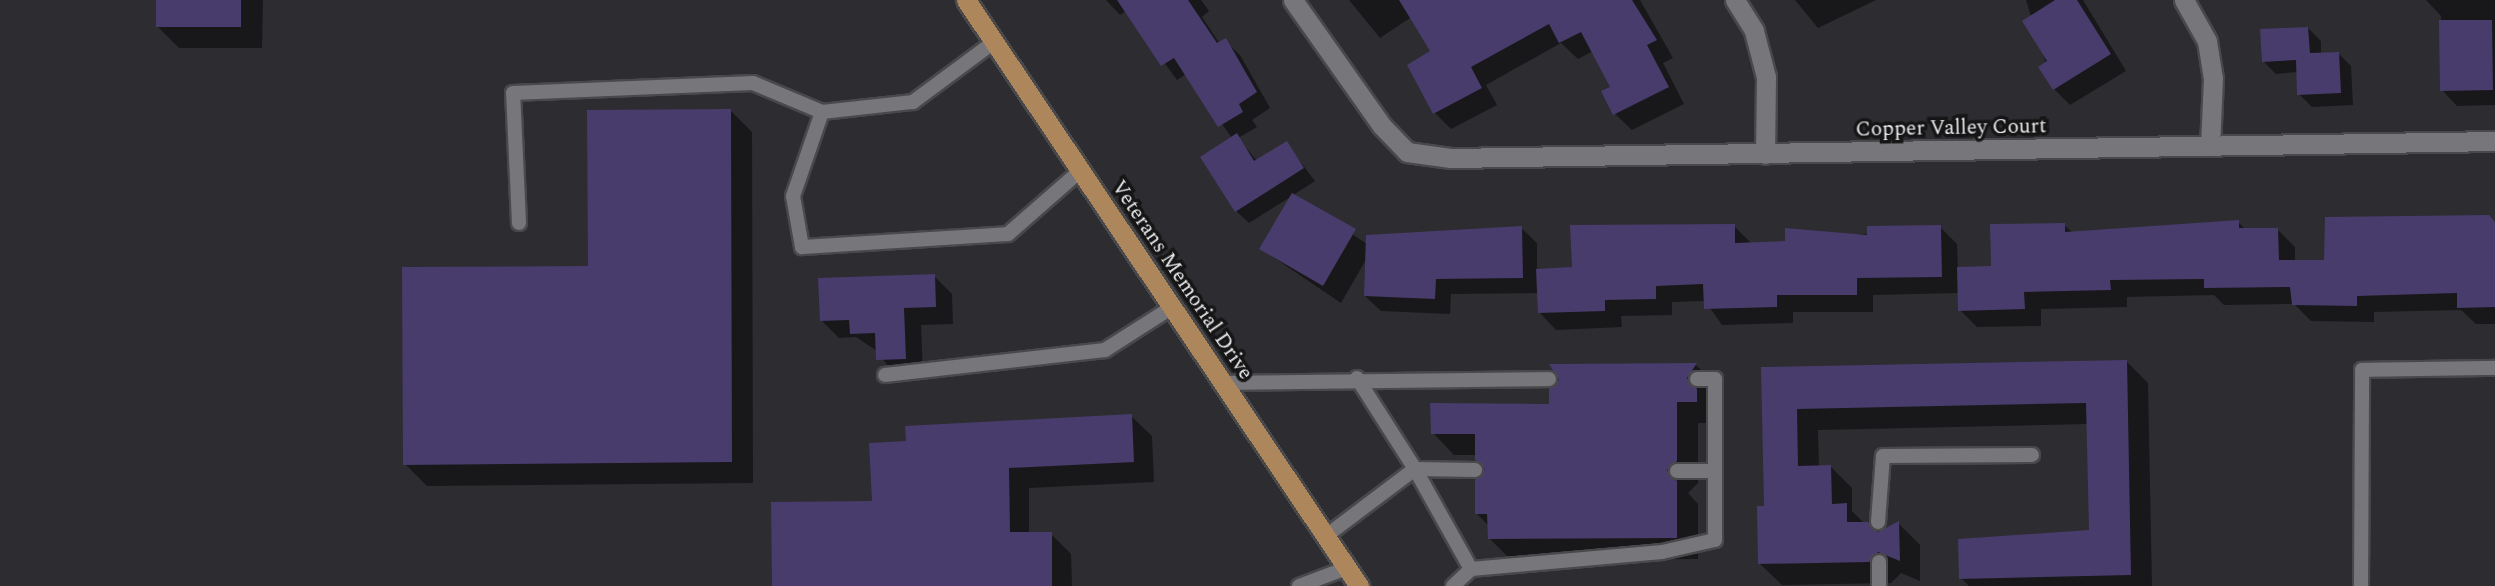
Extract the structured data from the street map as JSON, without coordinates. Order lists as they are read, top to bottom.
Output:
{
  "streets": {
    "main road": ["Veterans Memorial Drive"],
    "street": ["Copper Valley Court"]
  }
}
